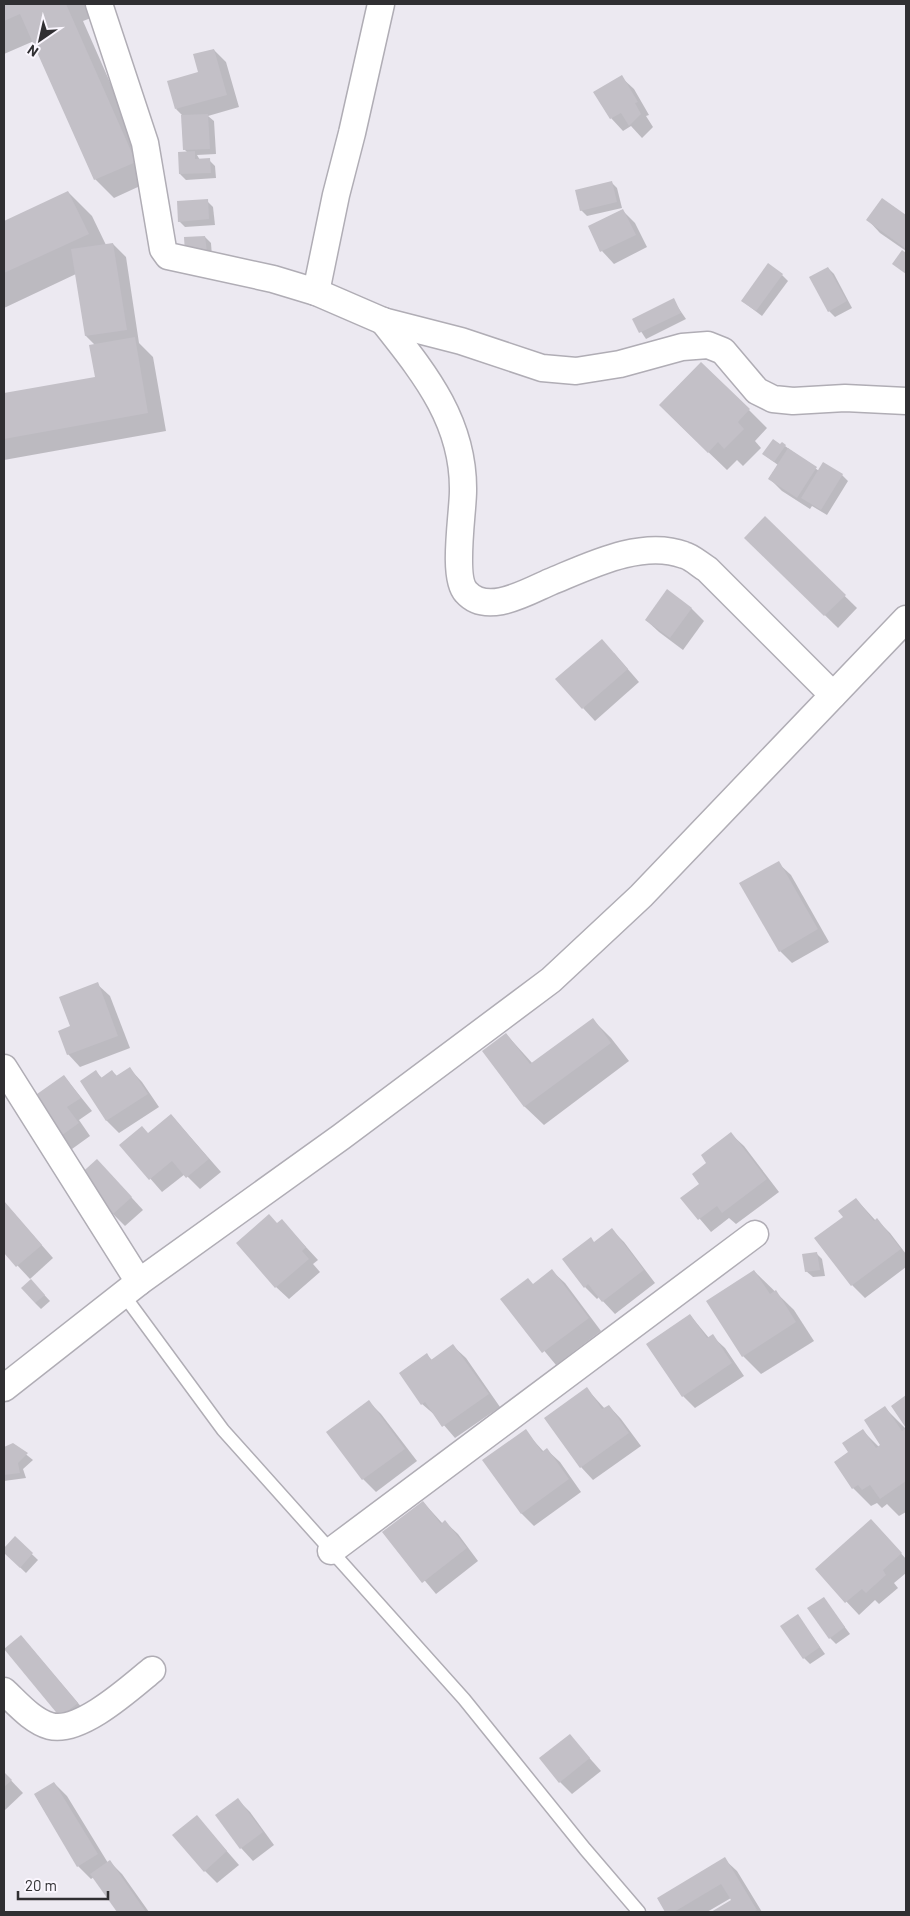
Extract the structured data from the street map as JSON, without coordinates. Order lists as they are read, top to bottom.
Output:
{
  "scale_bar": "20 m",
  "north": "bottom left"
}
